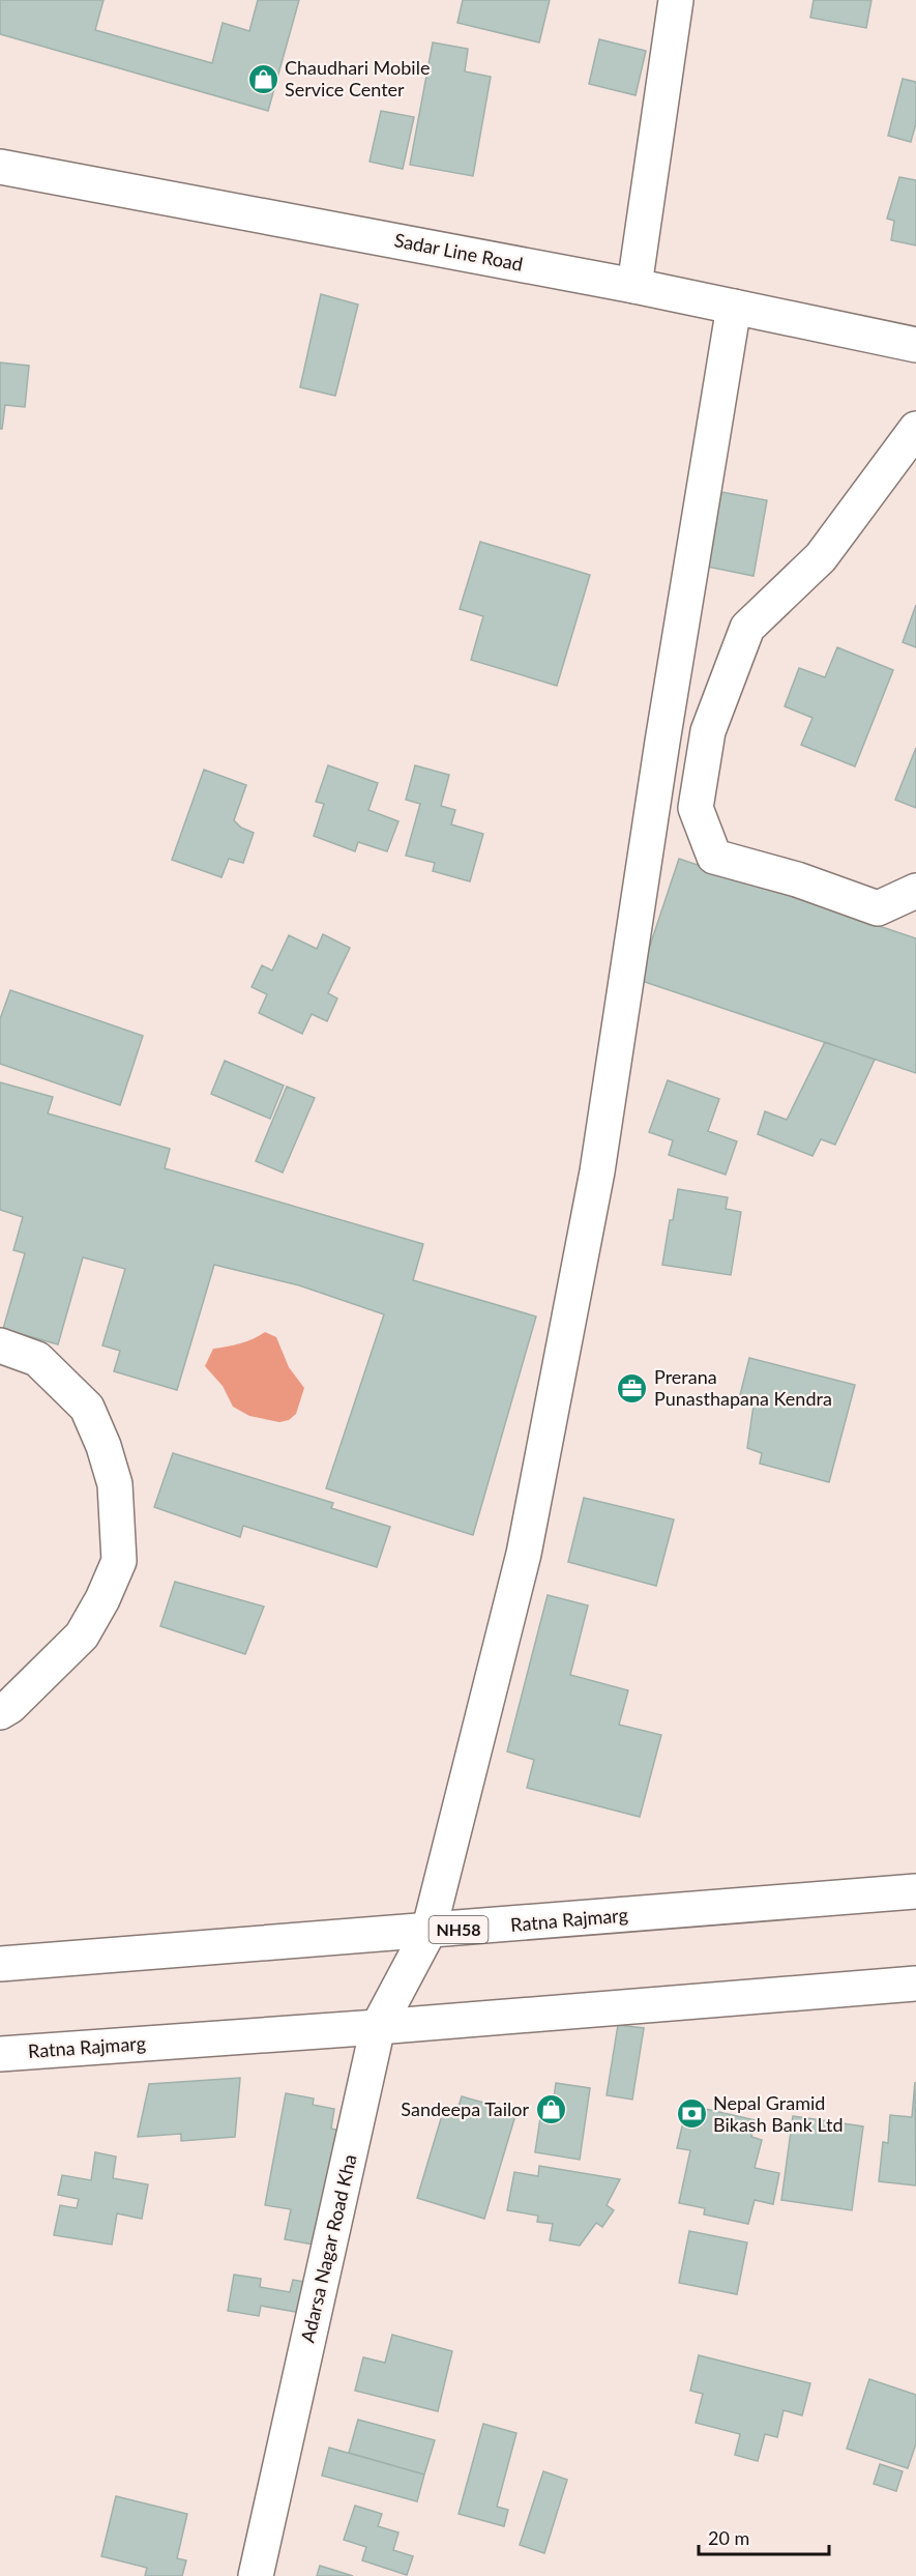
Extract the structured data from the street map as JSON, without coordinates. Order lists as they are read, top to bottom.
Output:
{
  "streets": {
    "main road": [
      "Sadar Line Road",
      "Ratna Rajmarg",
      "NH58",
      "Adarsa Nagar Road Kha"
    ]
  },
  "crossings": [
    ["Sadar Line Road", "Adarsa Nagar Road Kha"],
    ["Ratna Rajmarg", "Adarsa Nagar Road Kha"]
  ],
  "places": {
    "shop": ["Chaudhari Mobile Service Center", "Sandeepa Tailor"],
    "office": ["Prerana Punasthapana Kendra"],
    "bank": ["Nepal Gramid Bikash Bank Ltd"]
  },
  "scale_bar": "20 m"
}
